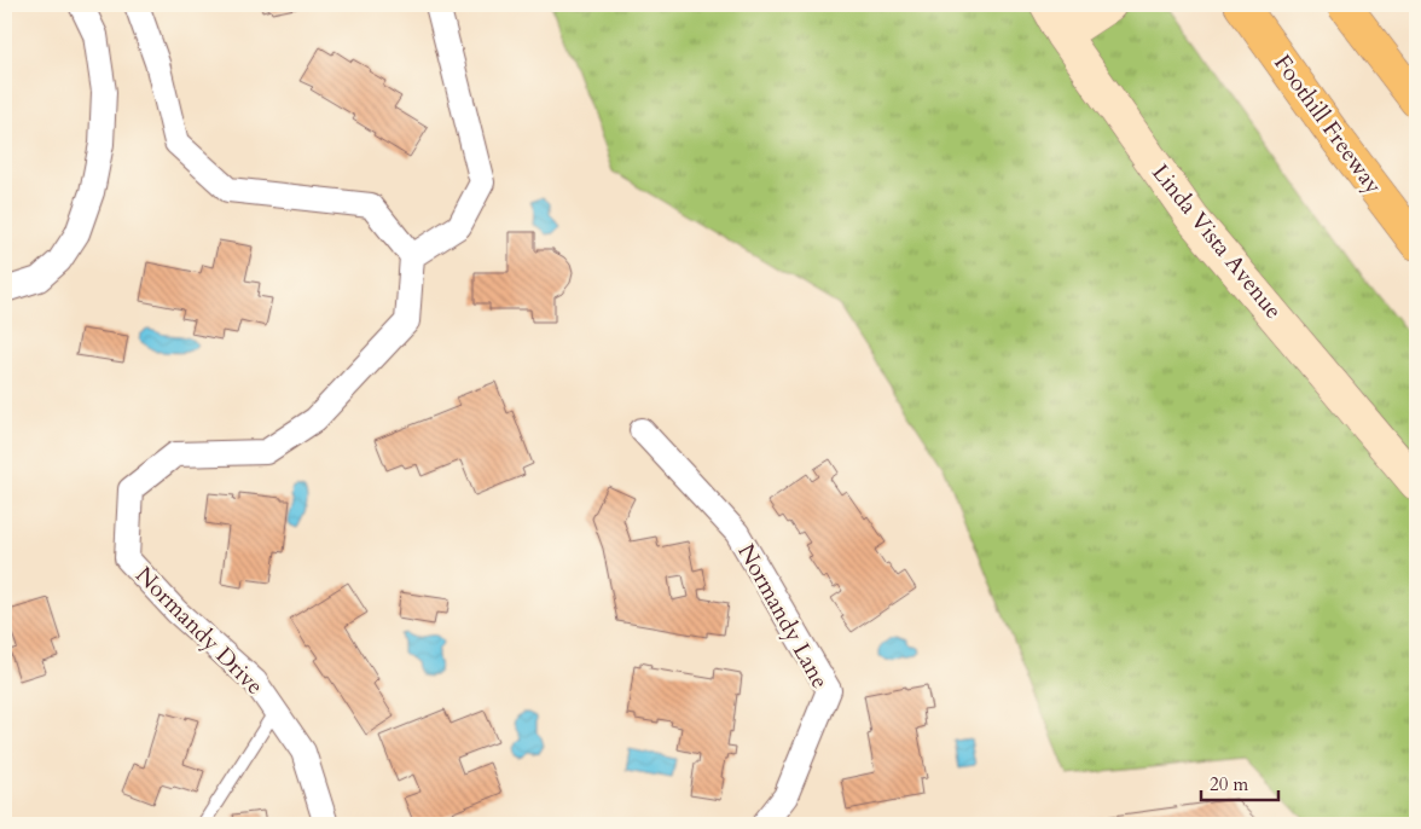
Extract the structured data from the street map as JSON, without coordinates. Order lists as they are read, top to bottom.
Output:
{
  "streets": {
    "highway": ["Foothill Freeway"],
    "main road": ["Linda Vista Avenue"],
    "street": ["Normandy Lane", "Normandy Drive"]
  },
  "scale_bar": "20 m"
}
